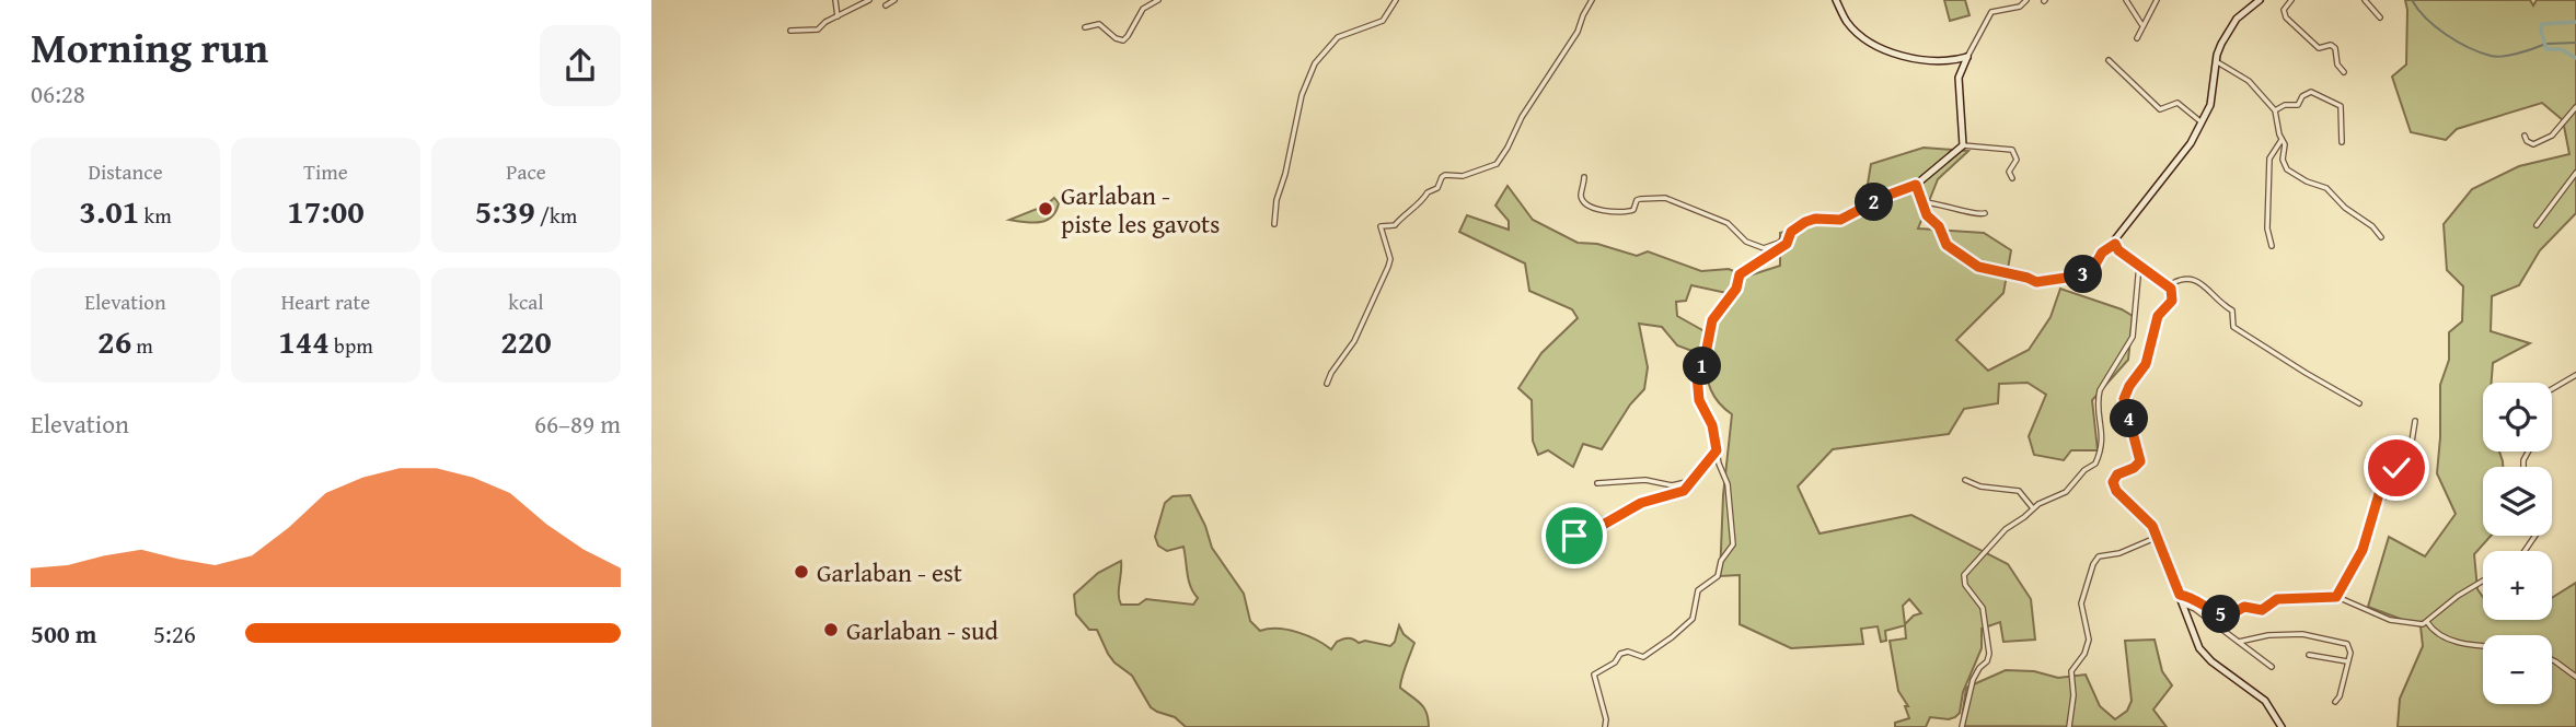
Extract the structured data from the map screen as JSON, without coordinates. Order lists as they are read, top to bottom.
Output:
{
  "places": ["Garlaban - piste les gavots", "Garlaban - est", "Garlaban - sud"],
  "page": {
    "heading": ["Morning run", "06:28"],
    "stats": [
      ["Distance", "3.01 km"],
      ["Time", "17:00"],
      ["Pace", "5:39 /km"],
      ["Elevation", "26 m"],
      ["Heart rate", "144 bpm"],
      ["kcal", "220"]
    ],
    "pins": [
      "2",
      "3",
      "1",
      "4",
      "5"
    ],
    "map_buttons": ["+", "−"],
    "chart": ["Elevation", "66–89 m"],
    "list": [
      {
        "name": "500 m",
        "note": "5:26"
      }
    ]
  }
}
